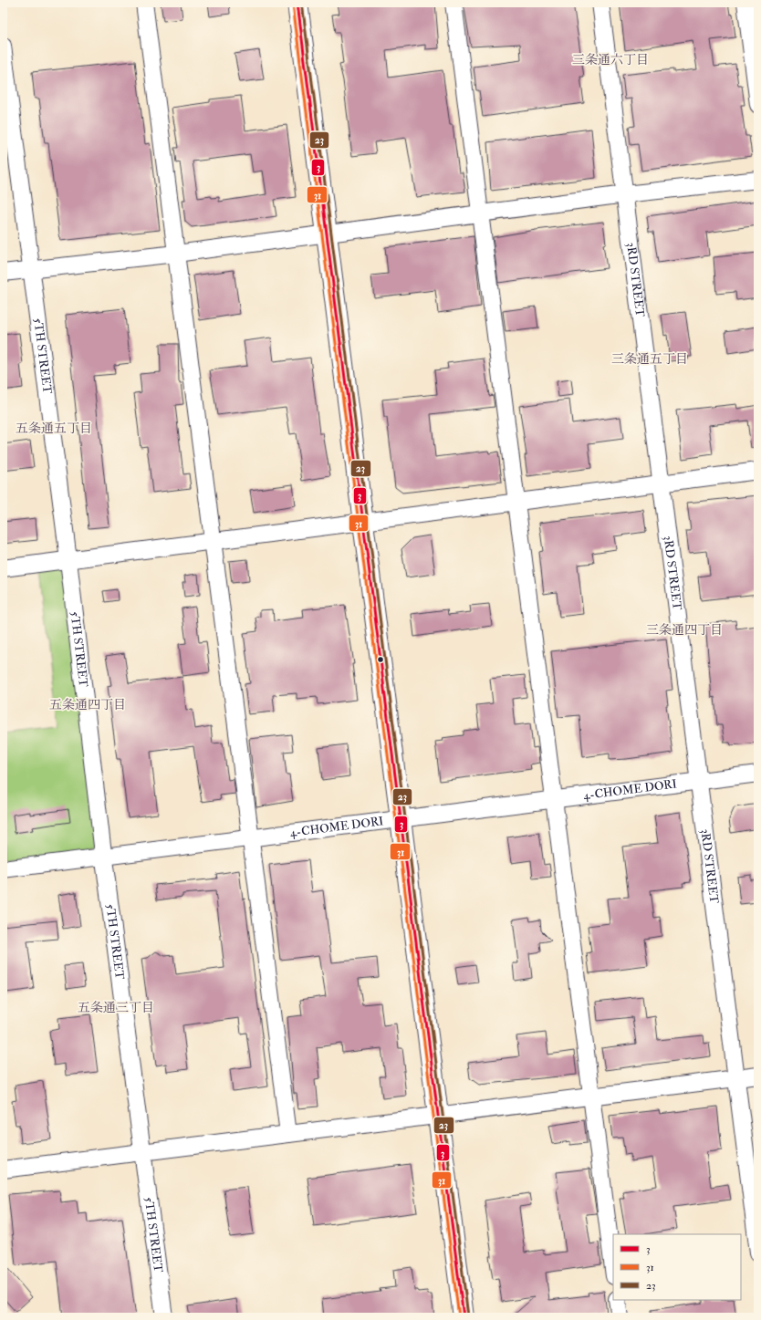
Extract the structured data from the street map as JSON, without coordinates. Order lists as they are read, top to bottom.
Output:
{
  "streets": {
    "street": ["3RD STREET", "5TH STREET", "4-CHOME DORI"]
  },
  "crossings": [
    ["3RD STREET", "4-CHOME DORI"],
    ["5TH STREET", "4-CHOME DORI"]
  ],
  "districts": [
    "三条通六丁目",
    "三条通五丁目",
    "五条通五丁目",
    "三条通四丁目",
    "五条通四丁目",
    "五条通三丁目"
  ],
  "lines": ["transit line 3", "transit line 23", "transit line 31"],
  "legend": ["3", "31", "23"]
}
